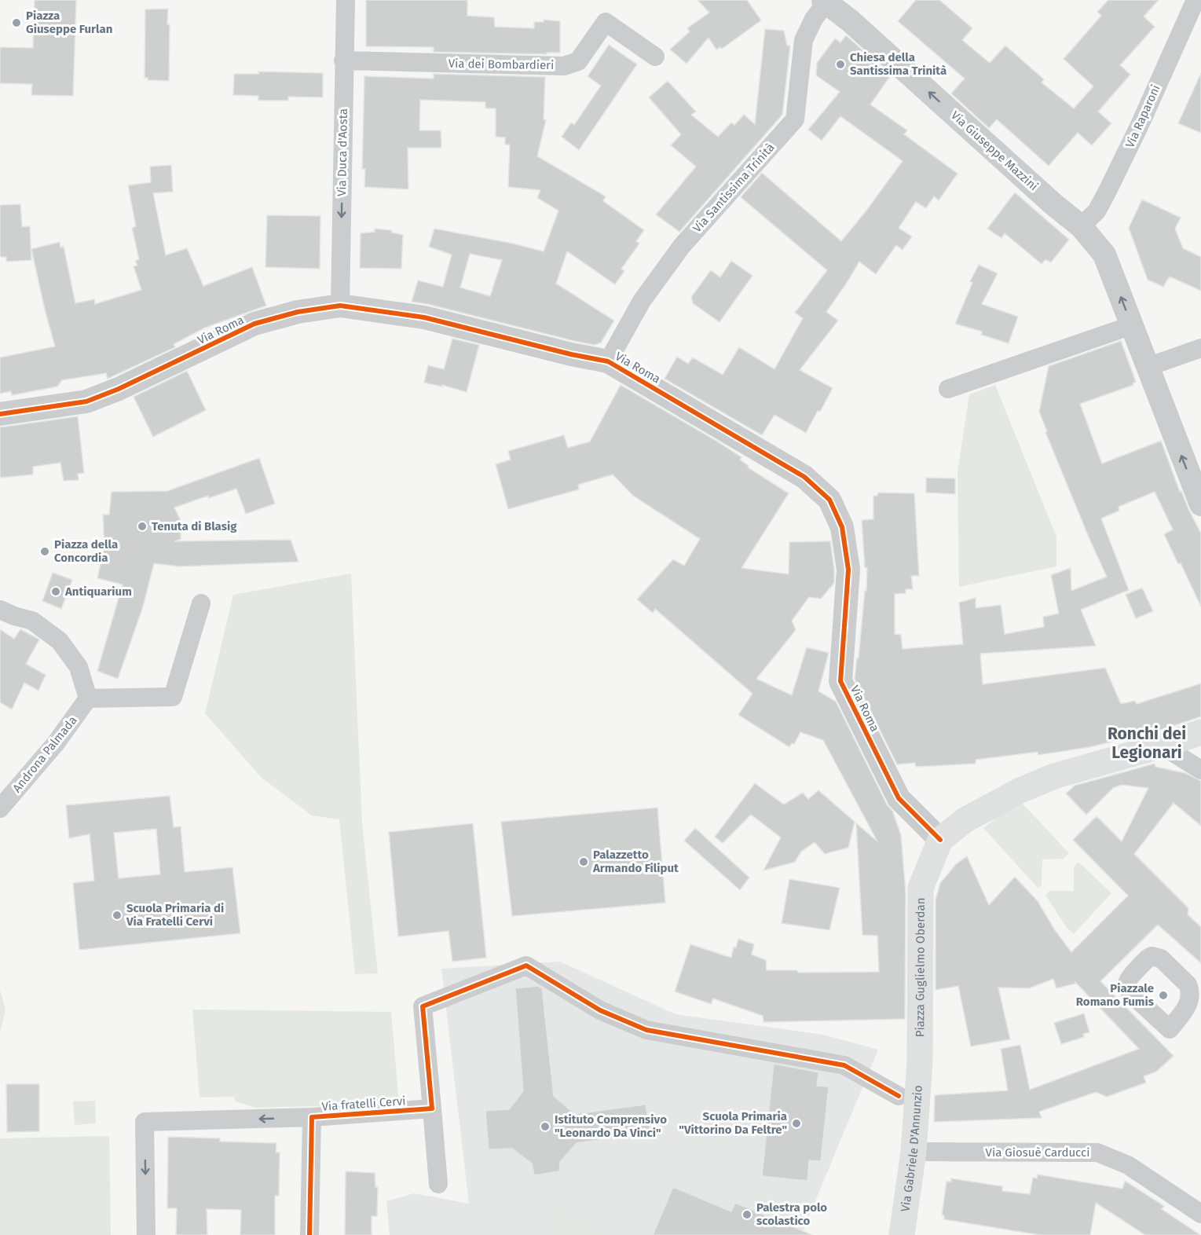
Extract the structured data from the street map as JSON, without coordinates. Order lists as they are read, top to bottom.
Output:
{
  "streets": {
    "main road": ["Piazza Guglielmo Oberdan", "Via Gabriele D'Annunzio"],
    "street": [
      "Via dei Bombardieri",
      "Via Raparoni",
      "Via Giuseppe Mazzini",
      "Via Duca d'Aosta",
      "Via Santissima Trinità",
      "Via Roma",
      "Androna Palmada",
      "Via fratelli Cervi",
      "Via Giosuè Carducci"
    ]
  },
  "crossings": [
    ["Via dei Bombardieri", "Via Duca d'Aosta"],
    ["Via Raparoni", "Via Giuseppe Mazzini"],
    ["Via Giuseppe Mazzini", "Via Santissima Trinità"],
    ["Via Duca d'Aosta", "Via Roma"],
    ["Via Santissima Trinità", "Via Roma"],
    ["Via Roma", "Piazza Guglielmo Oberdan"],
    ["Piazza Guglielmo Oberdan", "Via Gabriele D'Annunzio"],
    ["Via Gabriele D'Annunzio", "Via Giosuè Carducci"]
  ],
  "one_way": ["Via Giuseppe Mazzini", "Via Duca d'Aosta"],
  "districts": ["Ronchi dei Legionari"],
  "places": [
    "Piazza Giuseppe Furlan",
    "Chiesa della Santissima Trinità",
    "Tenuta di Blasig",
    "Piazza della Concordia",
    "Antiquarium",
    "Palazzetto Armando Filiput",
    "Scuola Primaria di Via Fratelli Cervi",
    "Piazzale Romano Fumis",
    "Scuola Primaria \"Vittorino Da Feltre\"",
    "Istituto Comprensivo \"Leonardo Da Vinci\"",
    "Palestra polo scolastico"
  ]
}
